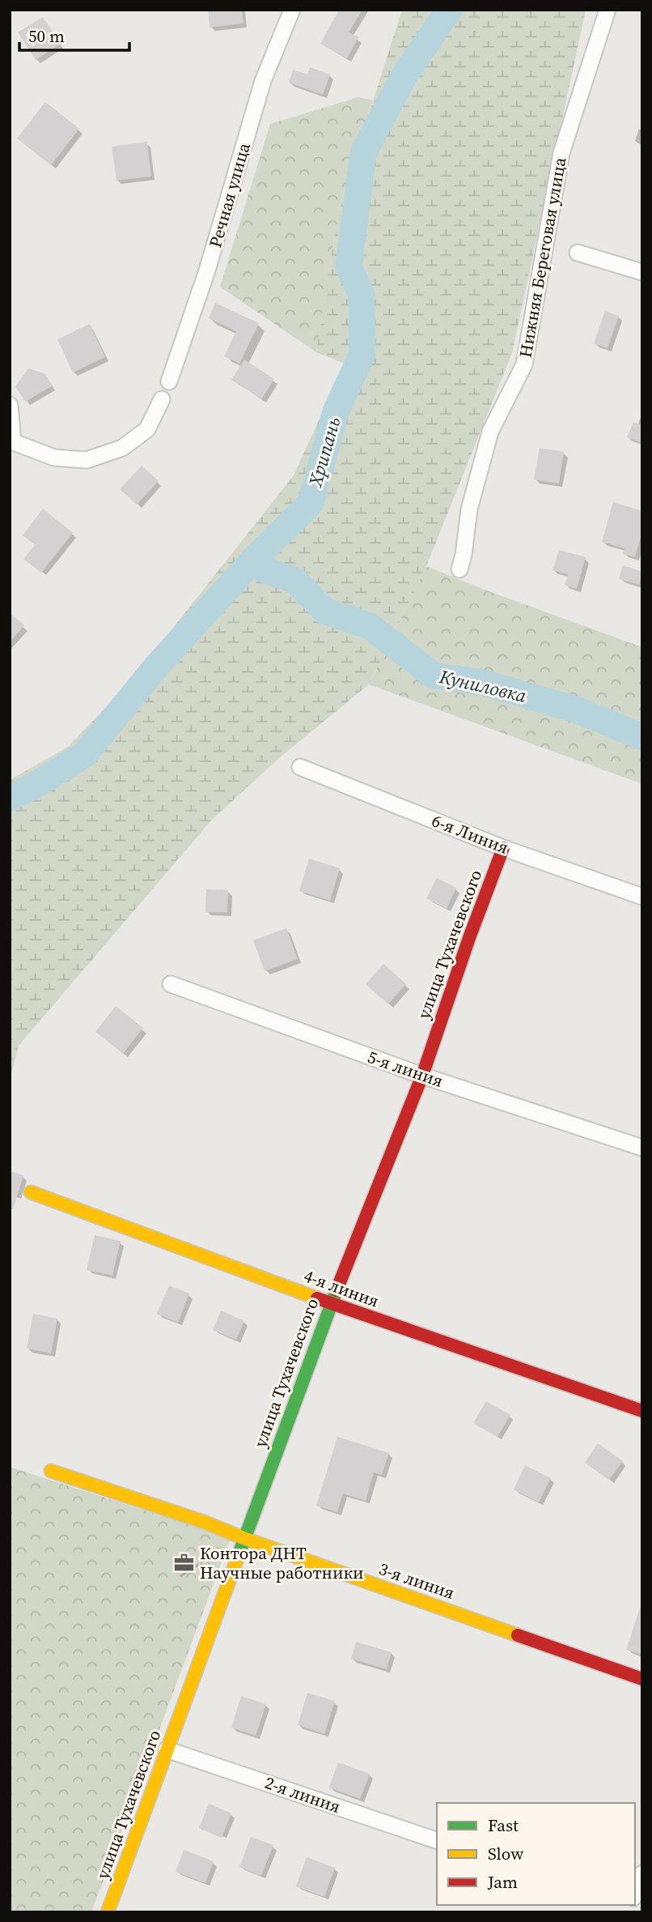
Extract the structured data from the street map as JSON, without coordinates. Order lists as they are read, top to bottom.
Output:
{
  "streets": {
    "street": [
      "Речная улица",
      "Нижняя Береговая улица",
      "6-я Линия",
      "улица Тухачевского",
      "5-я линия",
      "4-я линия",
      "3-я линия",
      "2-я линия"
    ]
  },
  "crossings": [
    ["6-я Линия", "улица Тухачевского"],
    ["улица Тухачевского", "5-я линия"],
    ["улица Тухачевского", "4-я линия"],
    ["улица Тухачевского", "3-я линия"],
    ["улица Тухачевского", "2-я линия"]
  ],
  "water": ["Хрипань", "Куниловка"],
  "places": {
    "office": ["Контора ДНТ Научные работники"]
  },
  "legend": ["Fast", "Slow", "Jam"],
  "scale_bar": "50 m"
}
